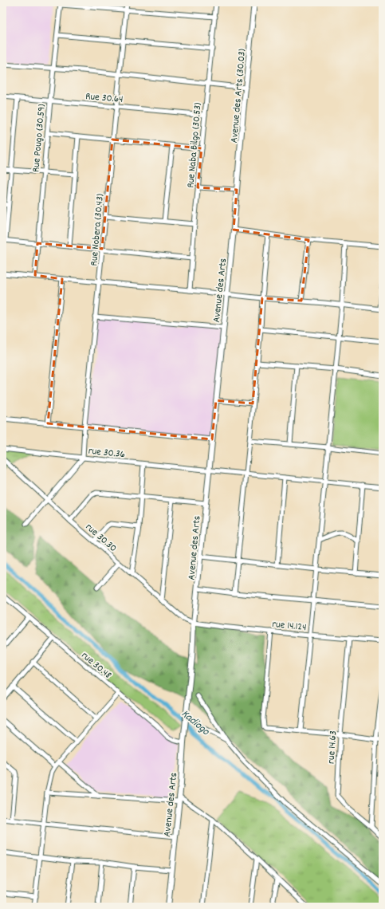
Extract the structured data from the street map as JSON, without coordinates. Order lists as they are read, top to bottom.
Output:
{
  "streets": {
    "street": [
      "Avenue des Arts (30.03)",
      "Rue 30.64",
      "Rue Pougo (30.59)",
      "Rue Naba Bilgo (30.53)",
      "Rue Nobera (30.43)",
      "Avenue des Arts",
      "rue 30.36",
      "rue 30.30",
      "rue 14.124",
      "rue 30.48",
      "rue 14.63"
    ]
  },
  "crossings": [
    ["Avenue des Arts (30.03)", "Avenue des Arts"],
    ["Rue 30.64", "Rue Pougo (30.59)"],
    ["Rue 30.64", "Rue Naba Bilgo (30.53)"],
    ["Rue 30.64", "Rue Nobera (30.43)"],
    ["Rue Nobera (30.43)", "rue 30.36"],
    ["Avenue des Arts", "rue 30.36"],
    ["Avenue des Arts", "rue 30.30"],
    ["Avenue des Arts", "rue 14.124"],
    ["Avenue des Arts", "rue 30.48"],
    ["rue 30.30", "rue 14.124"],
    ["rue 14.124", "rue 14.63"]
  ],
  "water": ["Kadiogo"]
}
